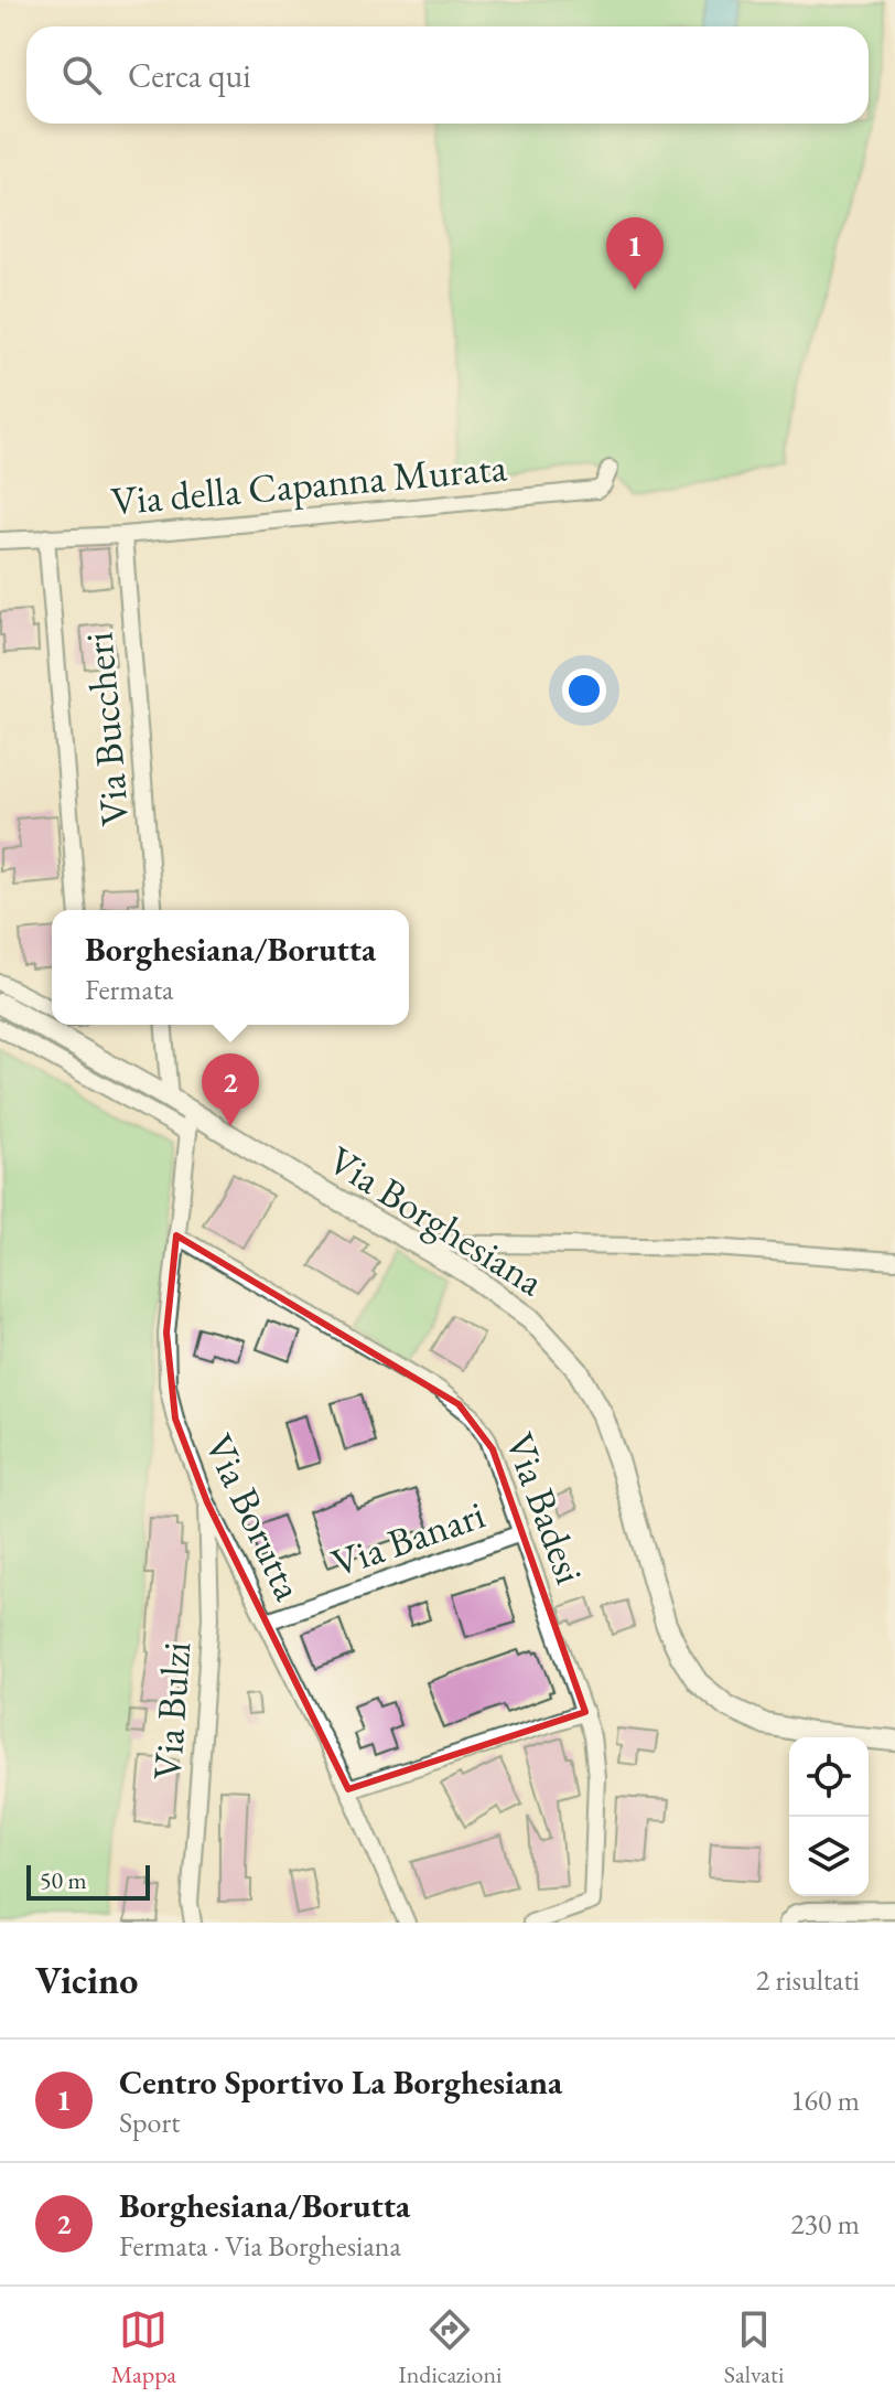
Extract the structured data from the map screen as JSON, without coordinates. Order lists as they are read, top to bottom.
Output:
{
  "streets": {
    "street": [
      "Via della Capanna Murata",
      "Via Buccheri",
      "Via Borghesiana",
      "Via Badesi",
      "Via Borutta",
      "Via Banari",
      "Via Bulzi"
    ]
  },
  "crossings": [
    ["Via della Capanna Murata", "Via Buccheri"],
    ["Via Borghesiana", "Via Borutta"],
    ["Via Badesi", "Via Borutta"],
    ["Via Badesi", "Via Banari"],
    ["Via Borutta", "Via Banari"],
    ["Via Borutta", "Via Bulzi"]
  ],
  "scale_bar": "50 m",
  "page": {
    "search": "Cerca qui",
    "pins": ["1", "2"],
    "popup": ["Borghesiana/Borutta", "Fermata"],
    "scale": "50 m",
    "heading": ["Vicino", "2 risultati"],
    "list": [
      {
        "mark": "1",
        "name": "Centro Sportivo La Borghesiana",
        "note": "Sport",
        "value": "160 m"
      },
      {
        "mark": "2",
        "name": "Borghesiana/Borutta",
        "note": "Fermata · Via Borghesiana",
        "value": "230 m"
      }
    ],
    "nav": ["Mappa", "Indicazioni", "Salvati"]
  }
}
